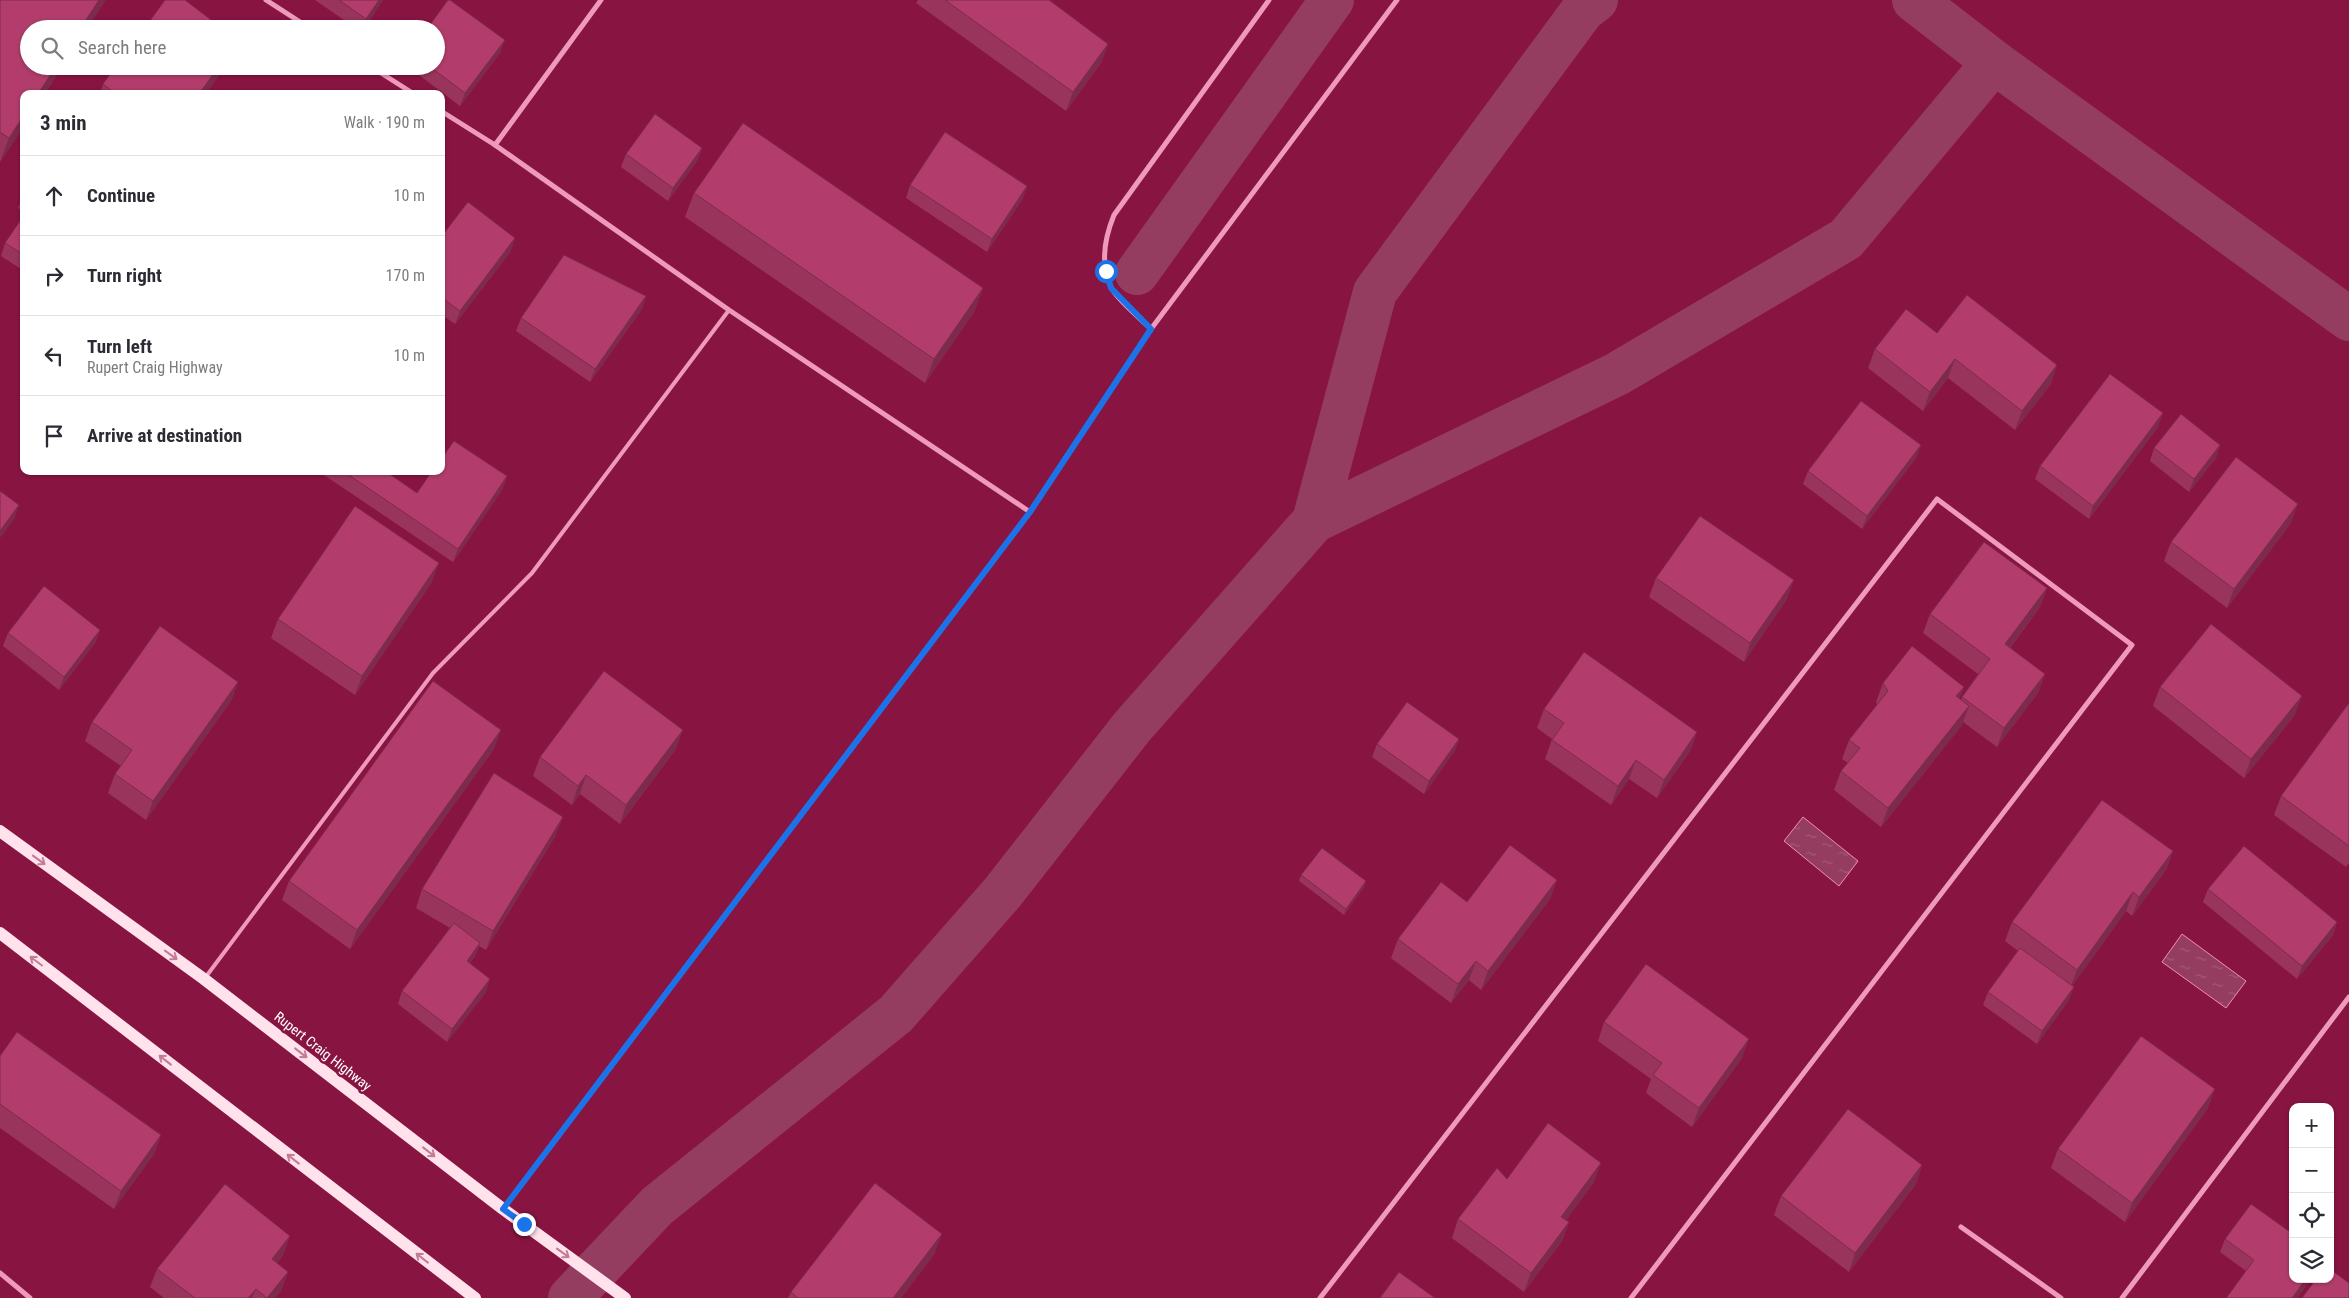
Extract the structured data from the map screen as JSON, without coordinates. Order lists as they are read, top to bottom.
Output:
{
  "streets": {
    "main road": ["Rupert Craig Highway"]
  },
  "page": {
    "search": "Search here",
    "heading": ["3 min", "Walk · 190 m"],
    "list": [
      ["Continue", "10 m"],
      ["Turn right", "170 m"],
      ["Turn left", "Rupert Craig Highway", "10 m"],
      "Arrive at destination"
    ],
    "map_buttons": ["+", "−"]
  }
}
